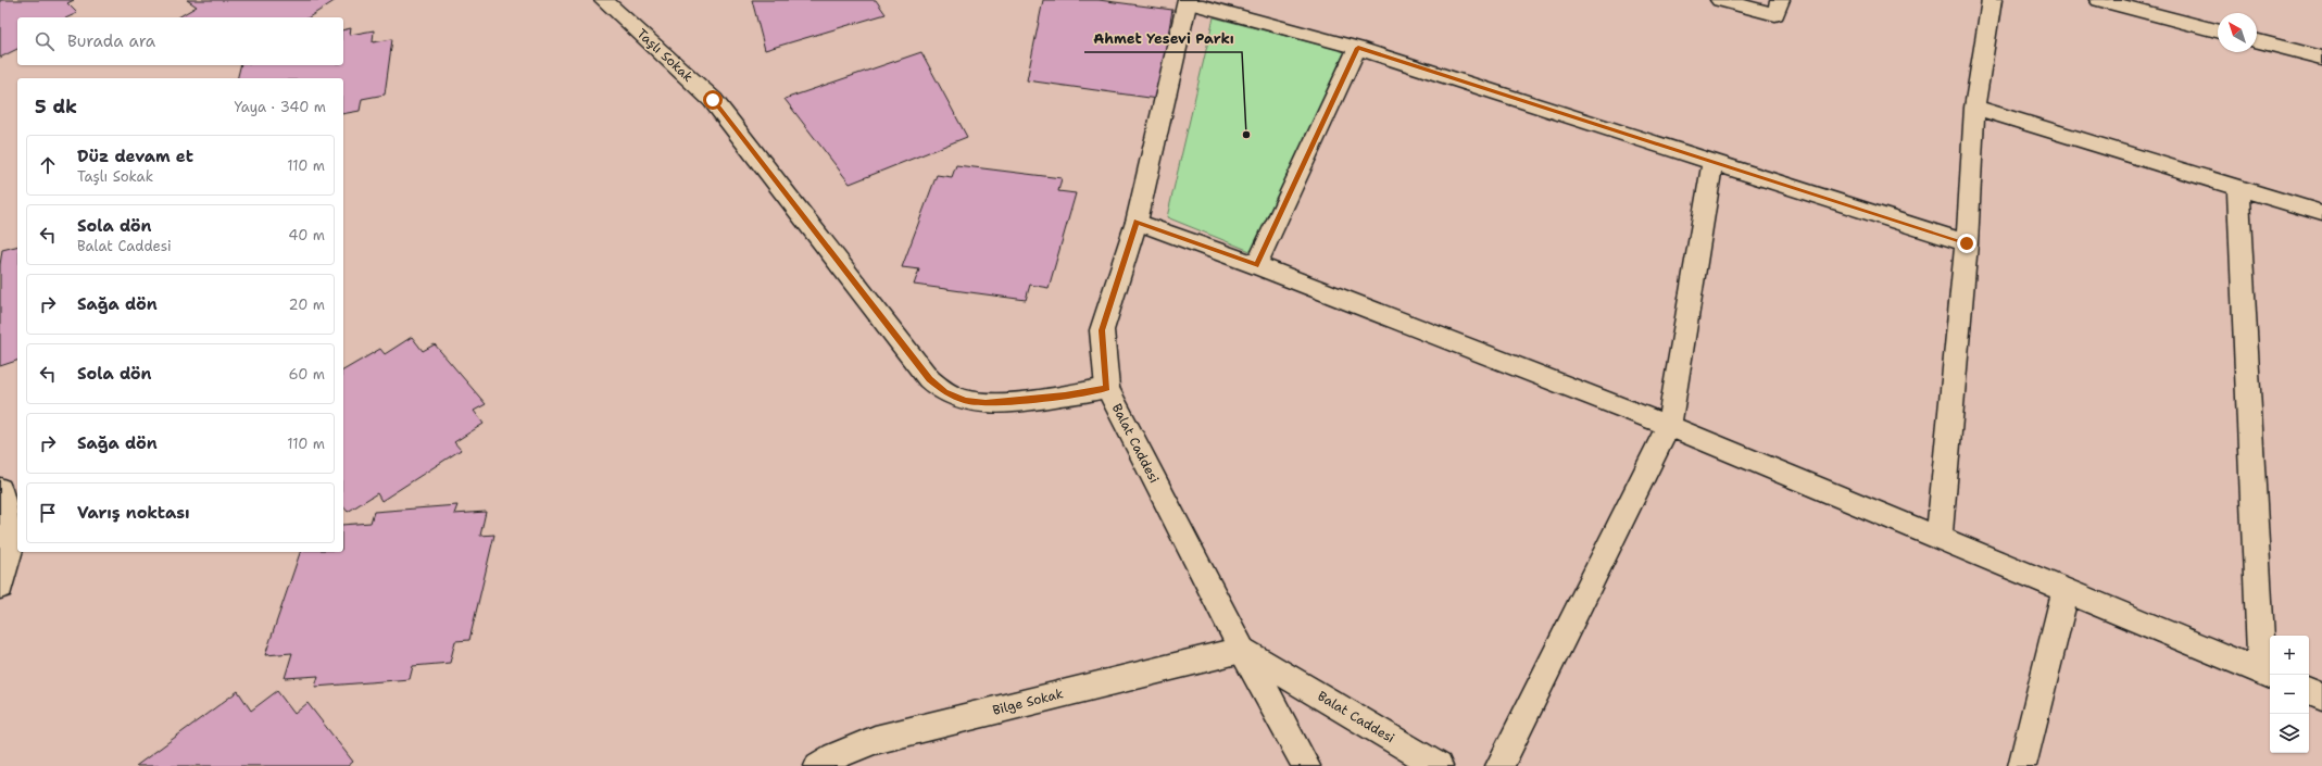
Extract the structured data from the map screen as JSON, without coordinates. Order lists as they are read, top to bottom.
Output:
{
  "streets": {
    "street": ["Taşlı Sokak", "Balat Caddesi", "Bilge Sokak"]
  },
  "crossings": [
    ["Taşlı Sokak", "Balat Caddesi"],
    ["Balat Caddesi", "Bilge Sokak"]
  ],
  "places": ["Ahmet Yesevi Parkı"],
  "north": "top left",
  "page": {
    "search": "Burada ara",
    "heading": ["5 dk", "Yaya · 340 m"],
    "list": [
      ["Düz devam et", "Taşlı Sokak", "110 m"],
      ["Sola dön", "Balat Caddesi", "40 m"],
      ["Sağa dön", "20 m"],
      ["Sola dön", "60 m"],
      ["Sağa dön", "110 m"],
      "Varış noktası"
    ],
    "map_buttons": ["+", "−"]
  }
}
